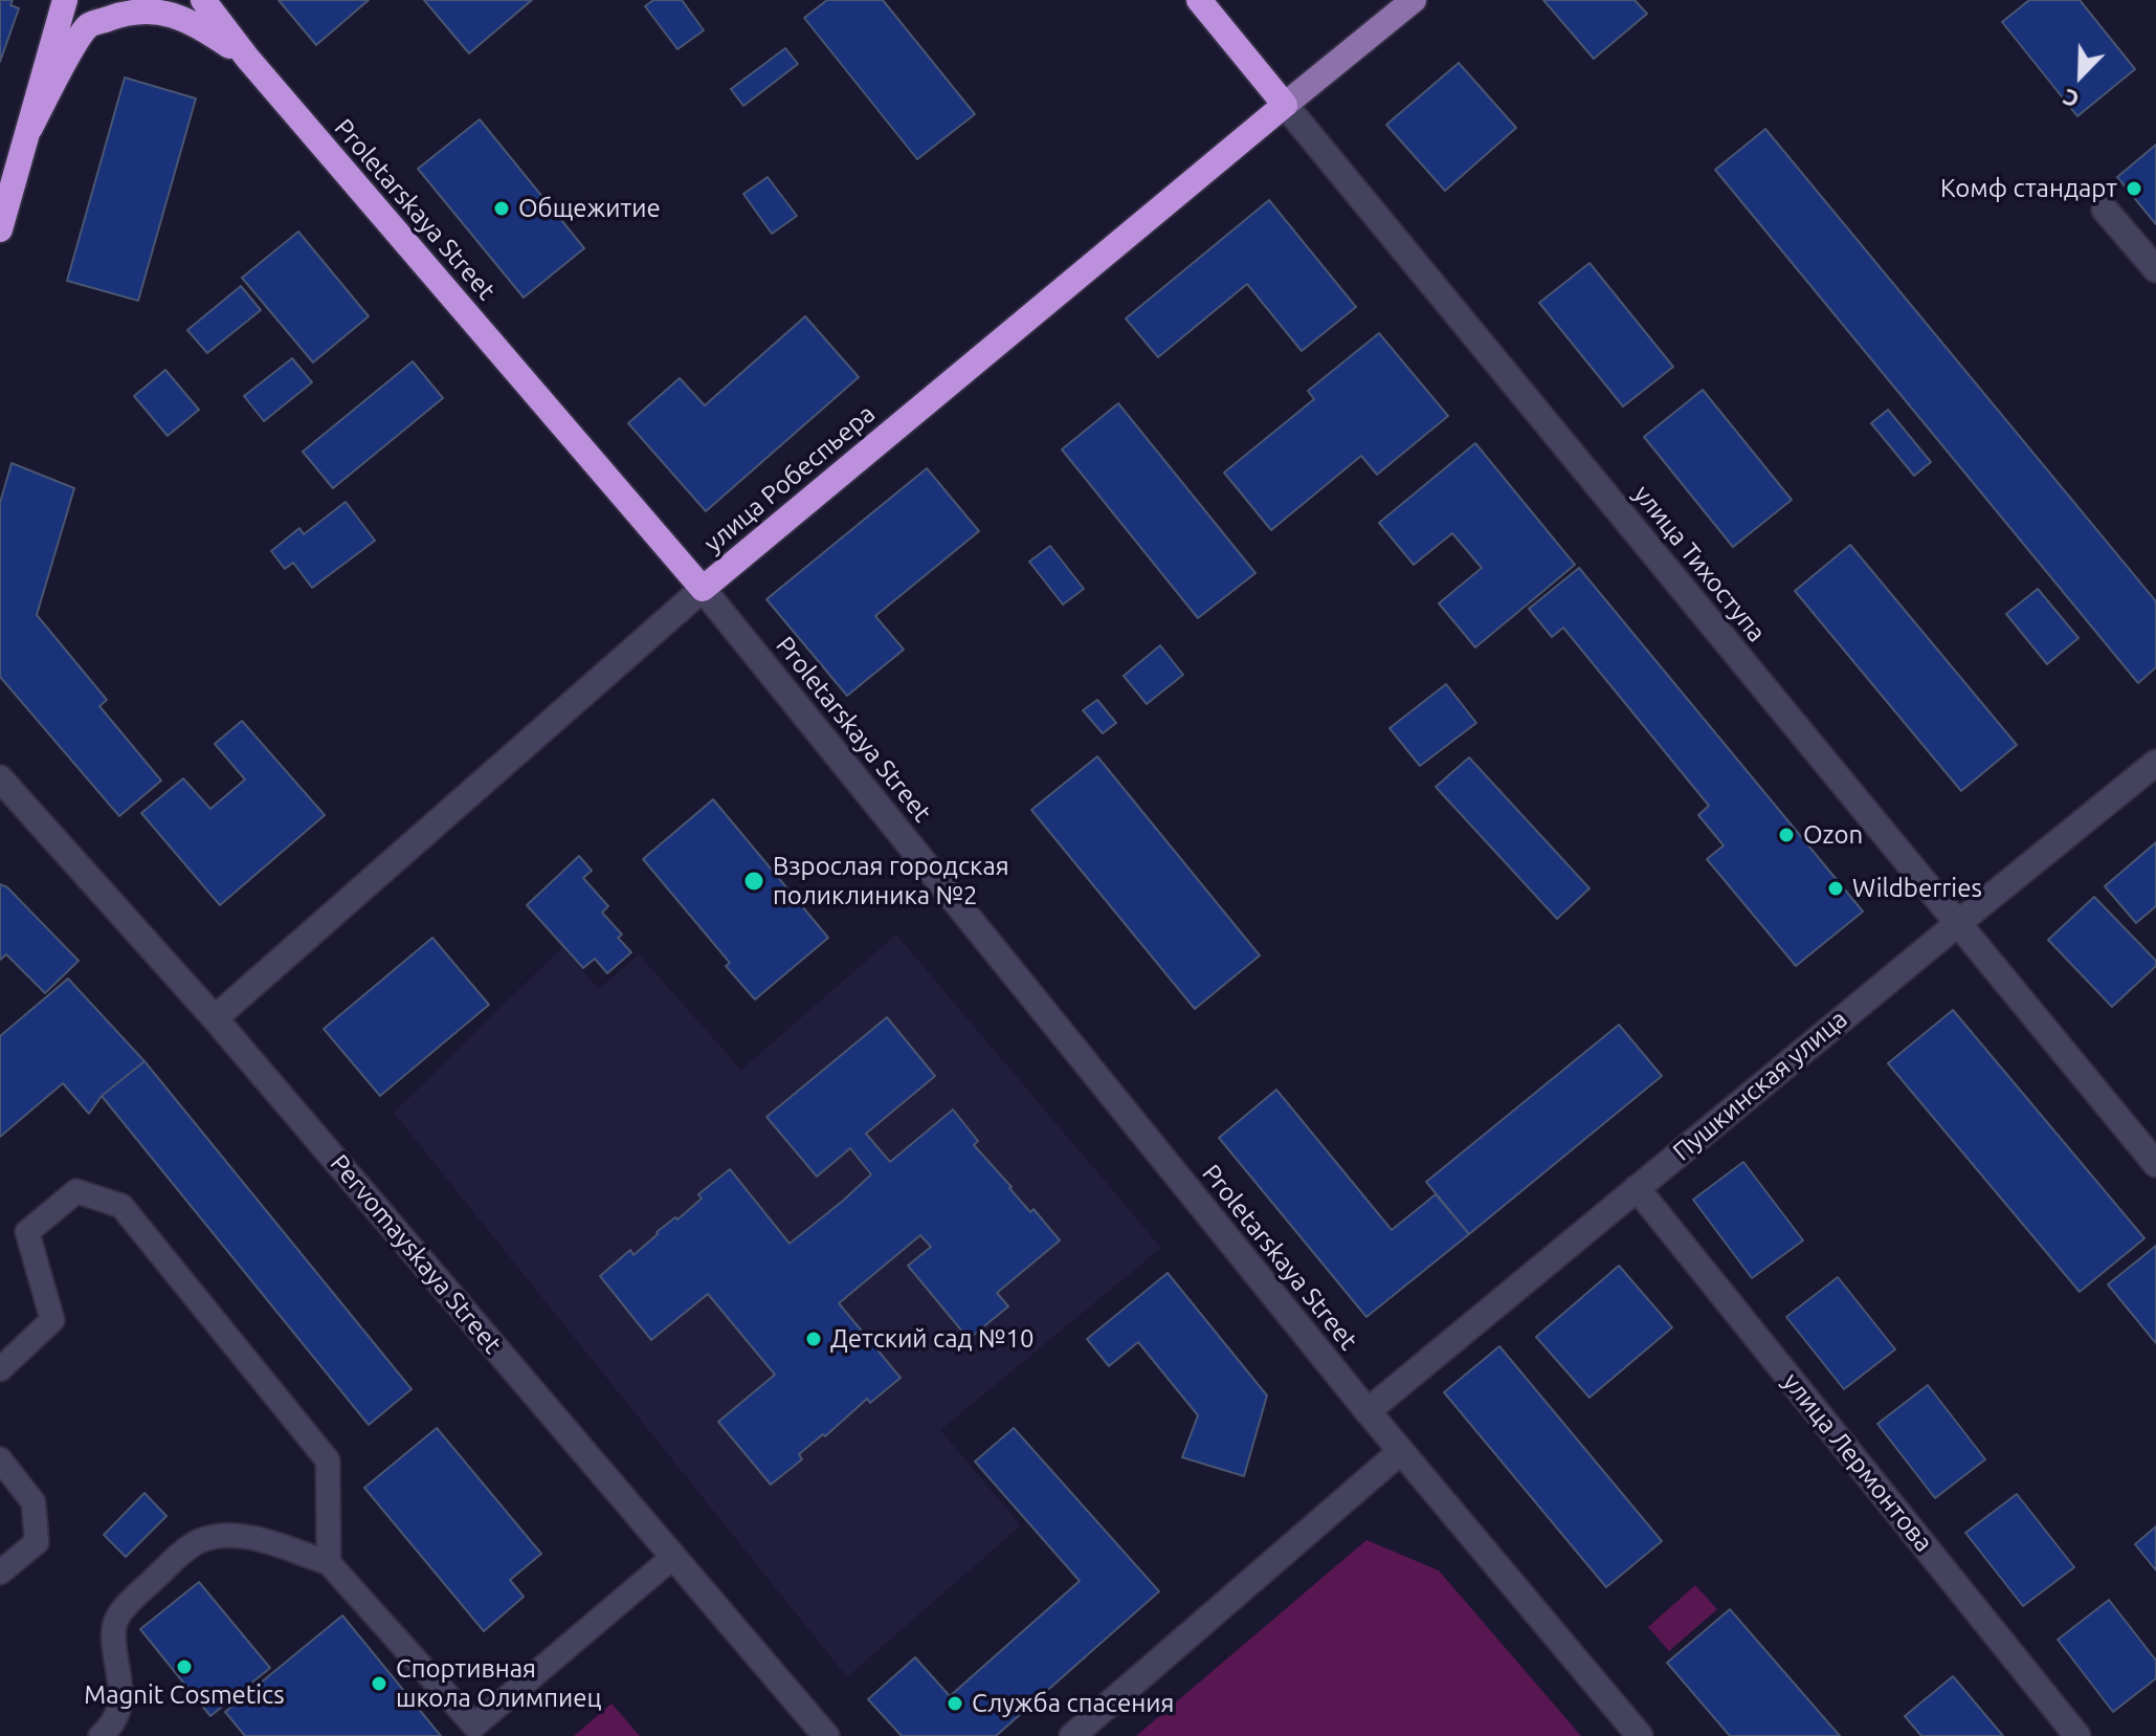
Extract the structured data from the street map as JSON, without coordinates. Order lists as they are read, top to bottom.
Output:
{
  "streets": {
    "highway": ["Proletarskaya Street", "улица Робеспьера", "улица Тихоступа"],
    "street": ["Пушкинская улица", "Pervomayskaya Street", "улица Лермонтова"]
  },
  "crossings": [
    ["Proletarskaya Street", "улица Робеспьера"],
    ["Proletarskaya Street", "Пушкинская улица"],
    ["улица Робеспьера", "улица Тихоступа"],
    ["улица Робеспьера", "Pervomayskaya Street"],
    ["улица Тихоступа", "Пушкинская улица"],
    ["Пушкинская улица", "улица Лермонтова"]
  ],
  "places": [
    "Комф стандарт",
    "Общежитие",
    "Ozon",
    "Взрослая городская поликлиника №2",
    "Wildberries",
    "Детский сад №10",
    "Magnit Cosmetics",
    "Спортивная школа Олимпиец",
    "Служба спасения"
  ],
  "north": "bottom left"
}
